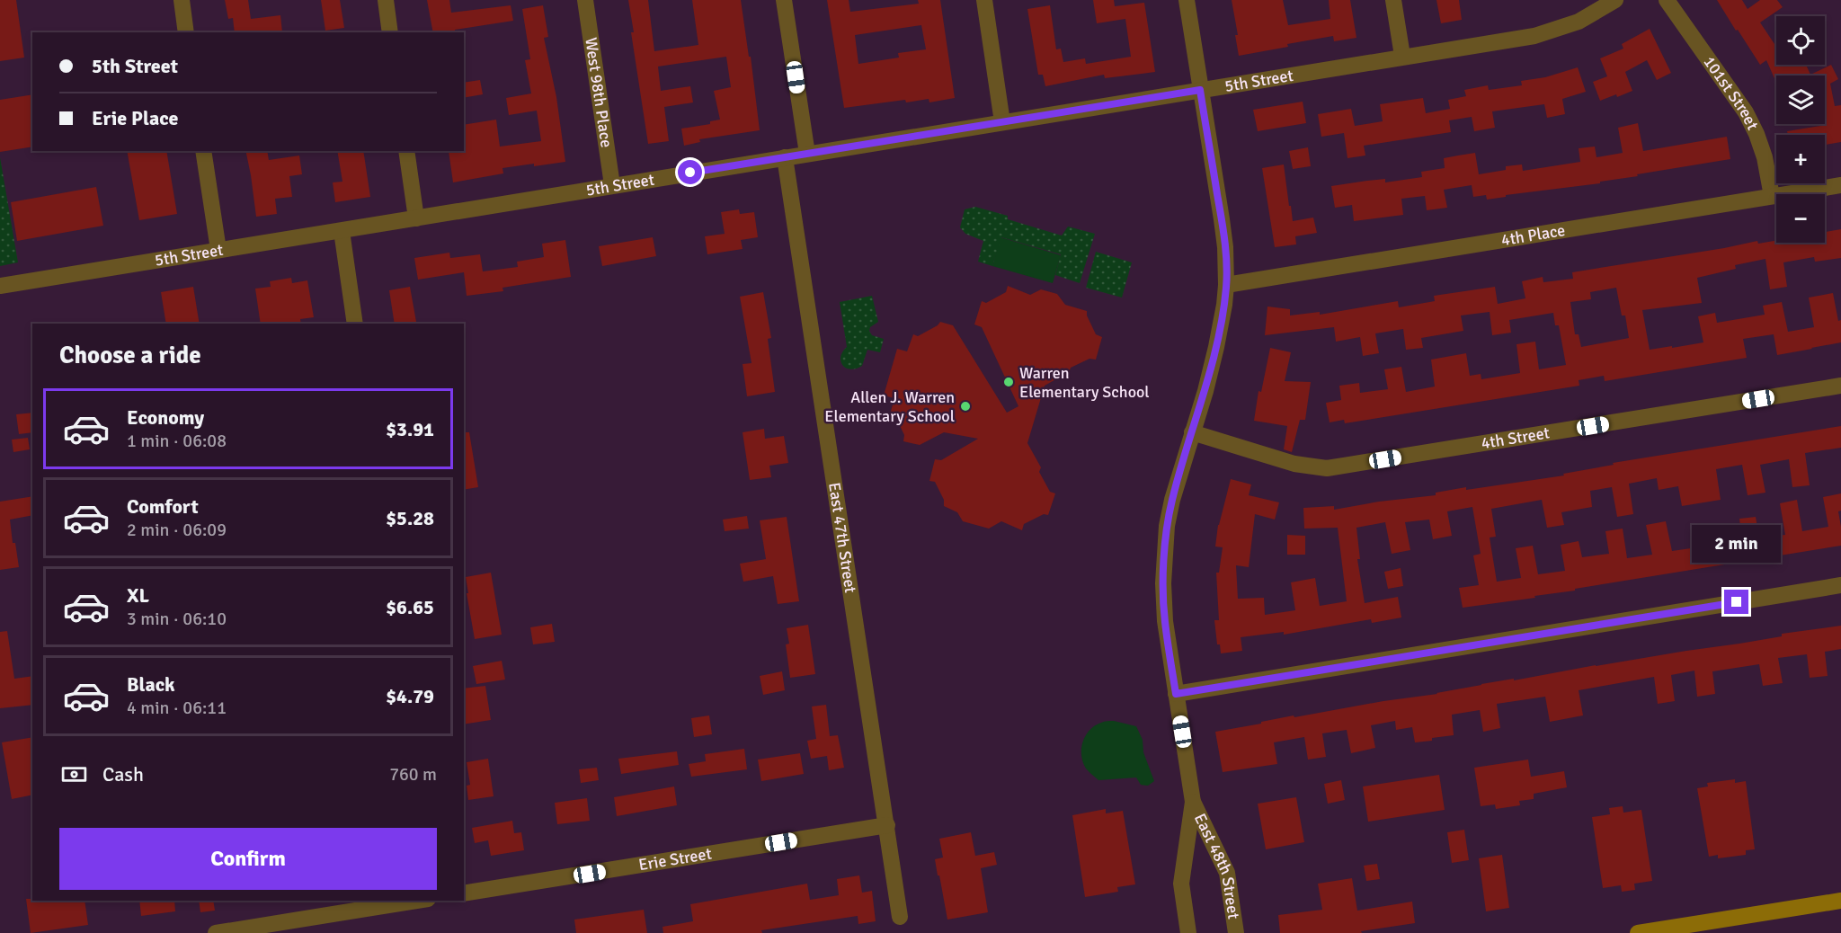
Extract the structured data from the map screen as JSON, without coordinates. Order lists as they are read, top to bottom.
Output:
{
  "streets": {
    "street": [
      "5th Street",
      "West 98th Place",
      "101st Street",
      "4th Place",
      "4th Street",
      "East 47th Street",
      "Erie Street",
      "East 48th Street"
    ]
  },
  "crossings": [
    ["5th Street", "West 98th Place"],
    ["5th Street", "East 47th Street"],
    ["5th Street", "East 48th Street"],
    ["101st Street", "4th Place"],
    ["4th Place", "East 48th Street"],
    ["4th Street", "East 48th Street"],
    ["East 47th Street", "Erie Street"]
  ],
  "places": ["Warren Elementary School", "Allen J. Warren Elementary School"],
  "page": {
    "map_buttons": ["+", "−"],
    "banner": ["5th Street", "Erie Place"],
    "heading": "Choose a ride",
    "list": [
      {
        "name": "Economy",
        "note": "1 min · 06:08",
        "value": "$3.91"
      },
      {
        "name": "Comfort",
        "note": "2 min · 06:09",
        "value": "$5.28"
      },
      {
        "name": "XL",
        "note": "3 min · 06:10",
        "value": "$6.65"
      },
      {
        "name": "Black",
        "note": "4 min · 06:11",
        "value": "$4.79"
      }
    ],
    "bubble": "2 min",
    "pay": ["Cash", "760 m"],
    "buttons": "Confirm"
  }
}
